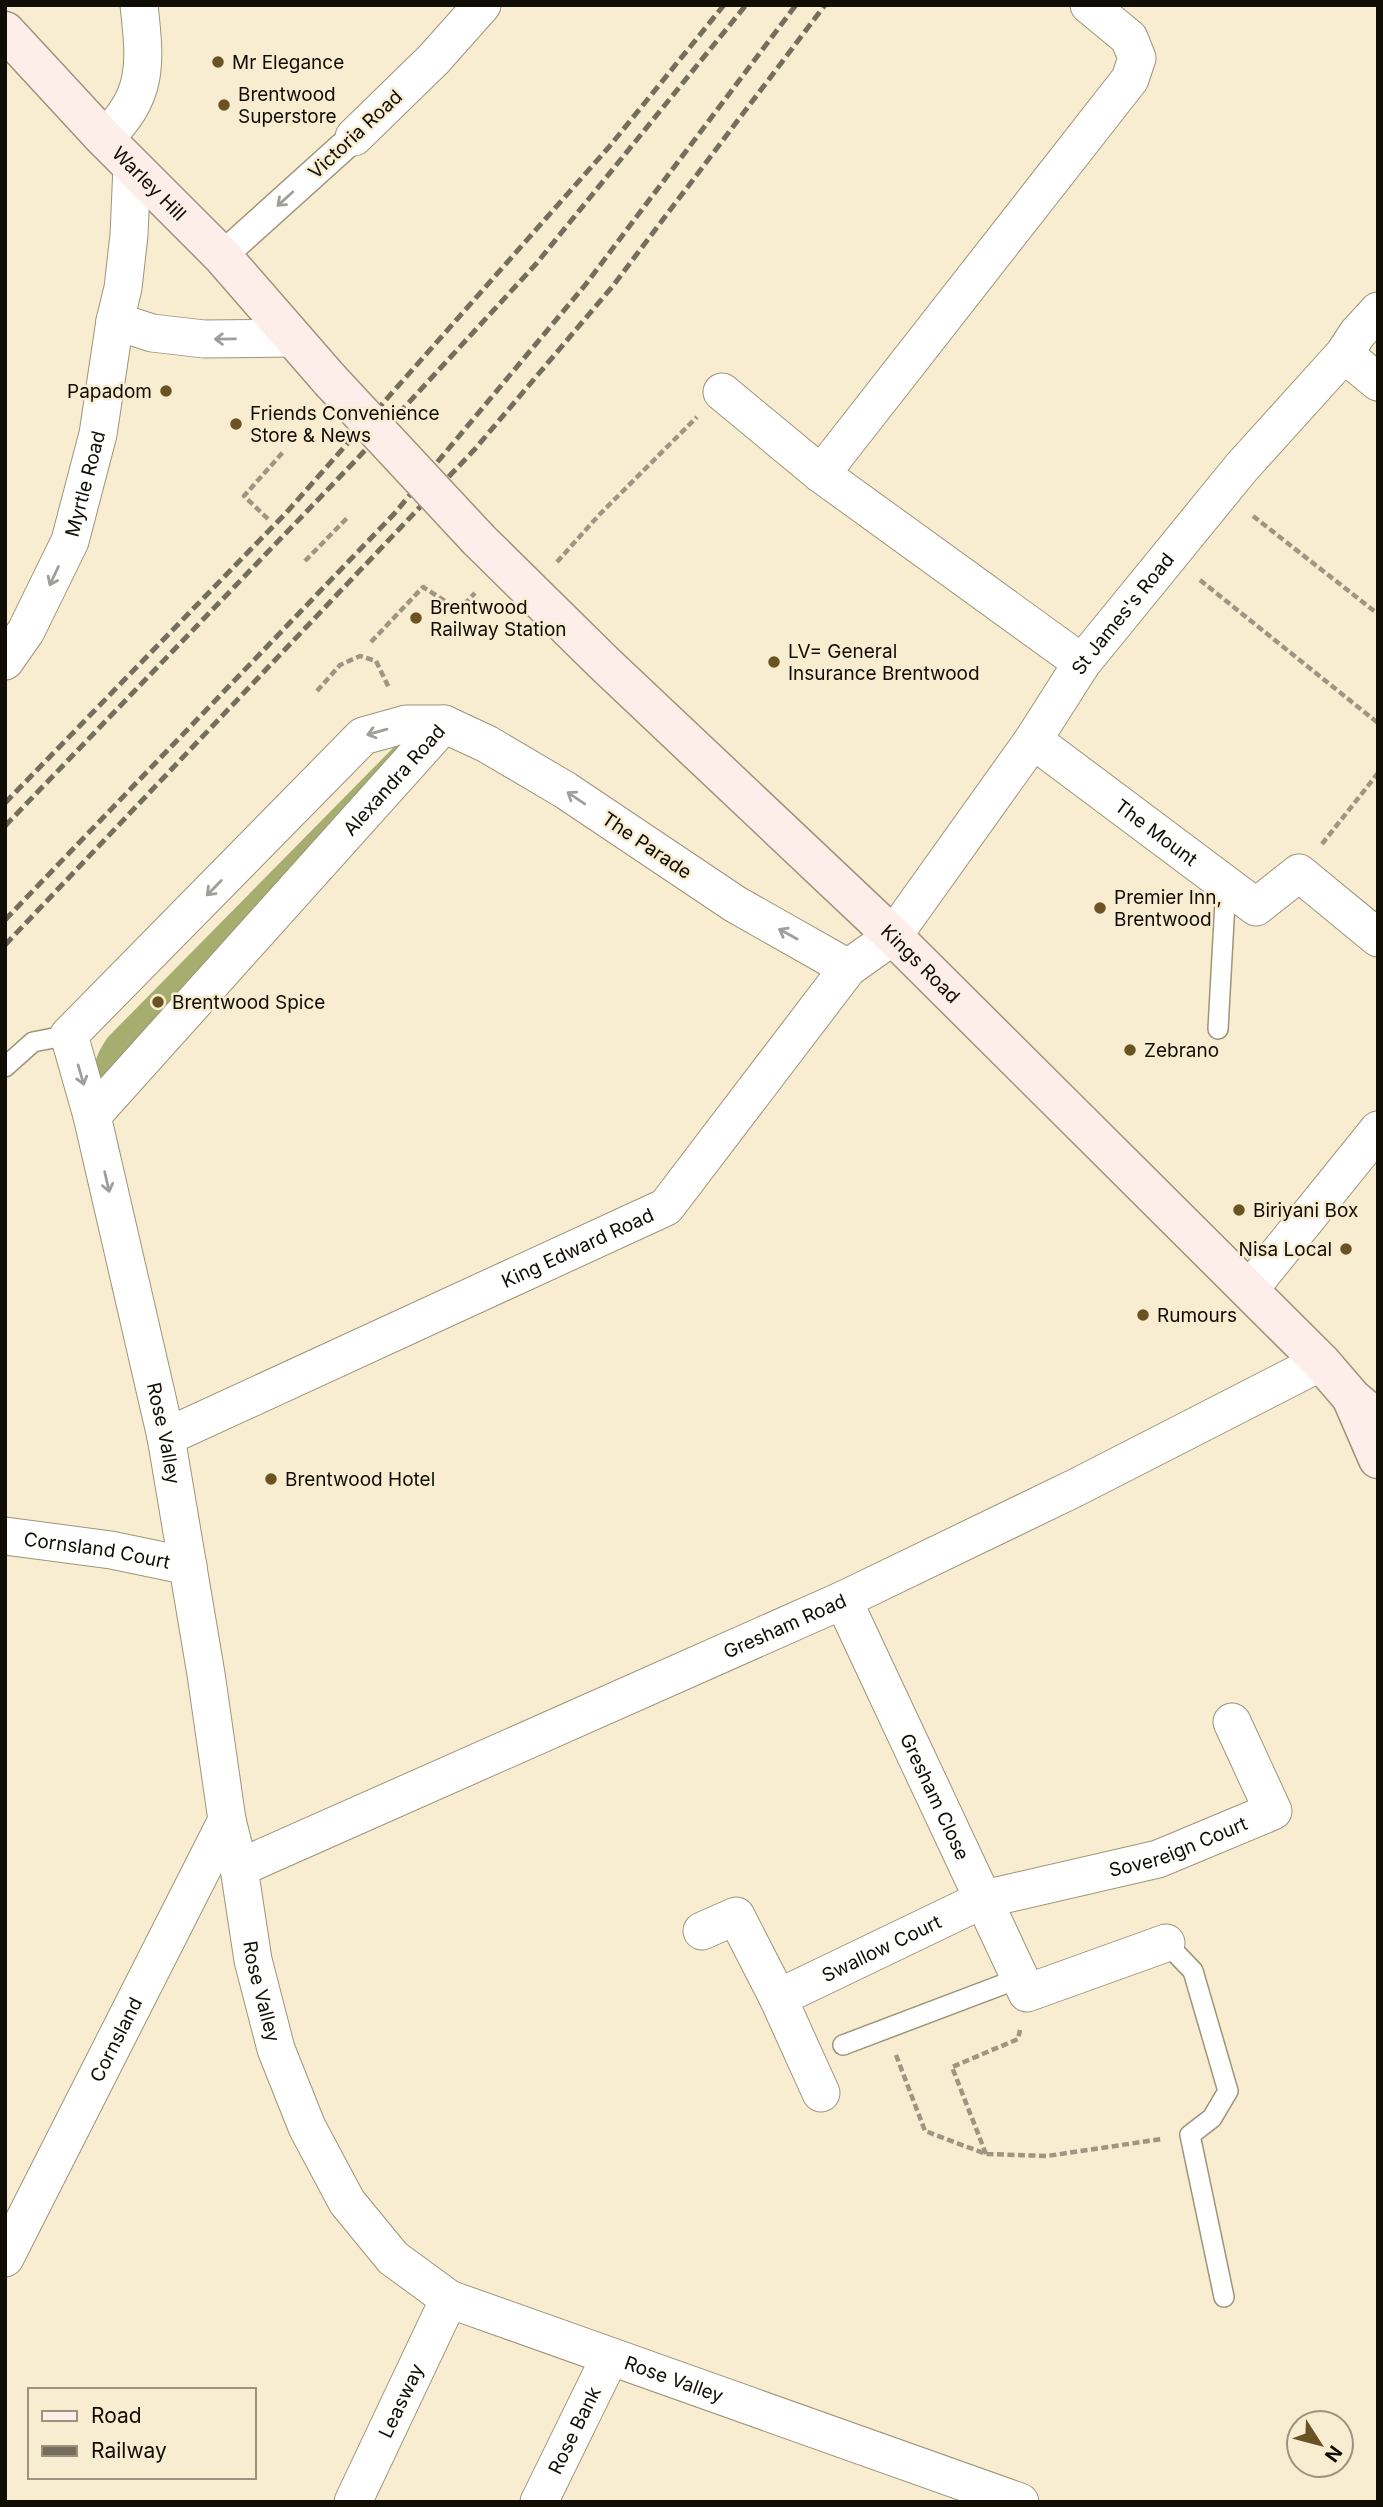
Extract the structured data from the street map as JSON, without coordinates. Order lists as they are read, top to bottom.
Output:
{
  "streets": {
    "main road": ["Warley Hill", "Kings Road"],
    "street": [
      "Victoria Road",
      "Myrtle Road",
      "St James's Road",
      "Alexandra Road",
      "The Mount",
      "The Parade",
      "King Edward Road",
      "Rose Valley",
      "Cornsland Court",
      "Gresham Road",
      "Gresham Close",
      "Sovereign Court",
      "Swallow Court",
      "Cornsland",
      "Leasway",
      "Rose Bank"
    ]
  },
  "crossings": [
    ["Victoria Road", "Warley Hill"],
    ["Warley Hill", "Myrtle Road"],
    ["Warley Hill", "Kings Road"],
    ["St James's Road", "The Mount"],
    ["St James's Road", "Kings Road"],
    ["St James's Road", "King Edward Road"],
    ["Alexandra Road", "The Parade"],
    ["Alexandra Road", "Rose Valley"],
    ["The Parade", "King Edward Road"],
    ["Kings Road", "King Edward Road"],
    ["Kings Road", "Gresham Road"],
    ["King Edward Road", "Rose Valley"],
    ["Rose Valley", "Cornsland Court"],
    ["Rose Valley", "Gresham Road"],
    ["Rose Valley", "Cornsland"],
    ["Rose Valley", "Leasway"],
    ["Rose Valley", "Rose Bank"],
    ["Gresham Road", "Gresham Close"],
    ["Gresham Close", "Sovereign Court"],
    ["Gresham Close", "Swallow Court"],
    ["Sovereign Court", "Swallow Court"]
  ],
  "one_way": ["Victoria Road", "Myrtle Road", "The Parade"],
  "places": [
    "Mr Elegance",
    "Brentwood Superstore",
    "Papadom",
    "Friends Convenience Store & News",
    "Brentwood Railway Station",
    "LV= General Insurance Brentwood",
    "Premier Inn, Brentwood",
    "Brentwood Spice",
    "Zebrano",
    "Biriyani Box",
    "Nisa Local",
    "Rumours",
    "Brentwood Hotel"
  ],
  "legend": ["Road", "Railway"],
  "north": "bottom right"
}
